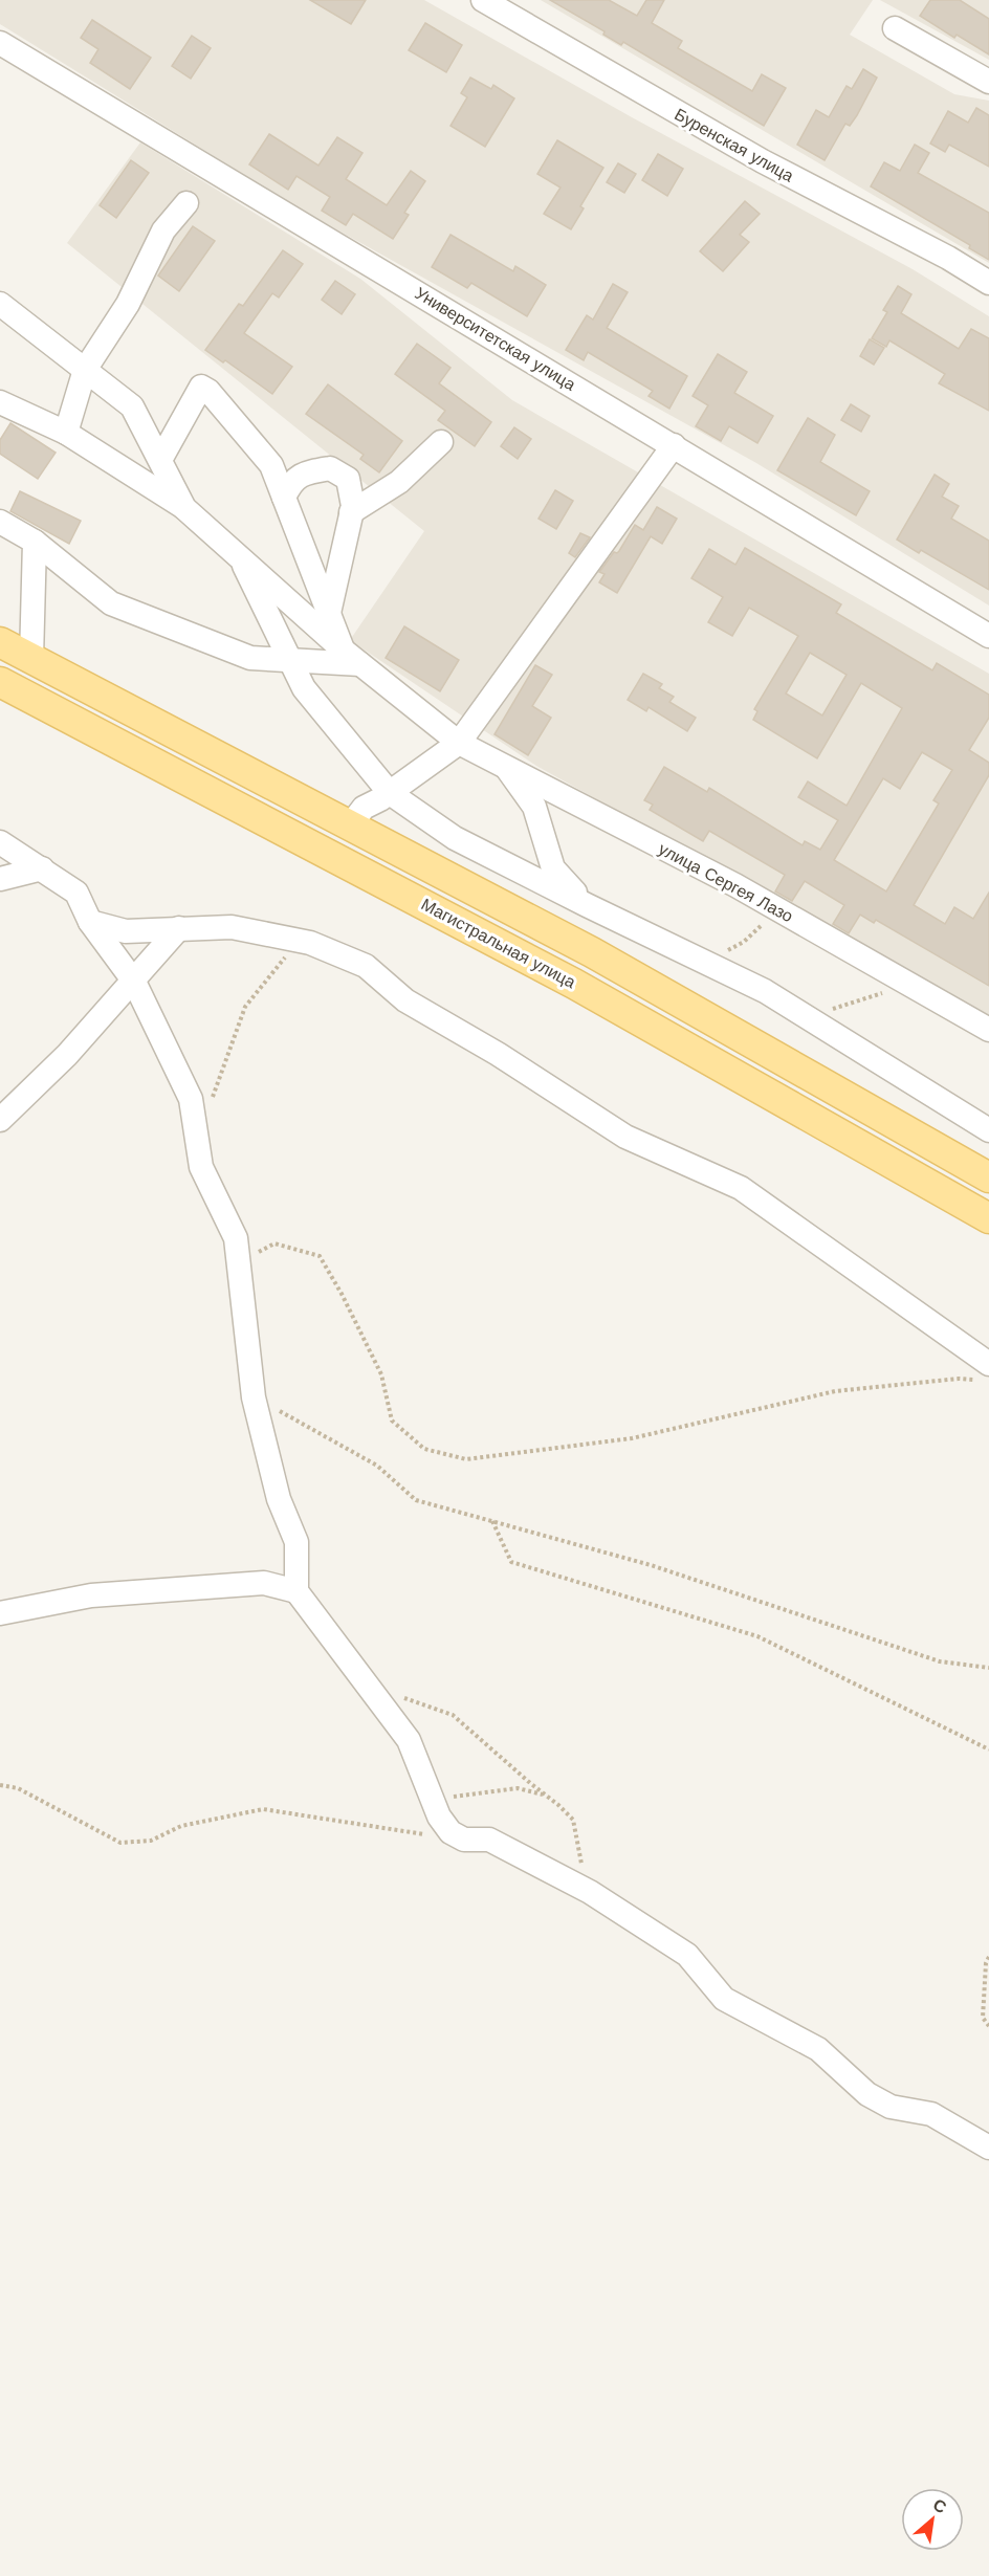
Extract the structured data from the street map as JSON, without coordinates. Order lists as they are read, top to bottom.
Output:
{
  "streets": {
    "main road": ["Магистральная улица"],
    "street": ["Буренская улица", "Университетская улица", "улица Сергея Лазо"]
  },
  "north": "top right"
}
